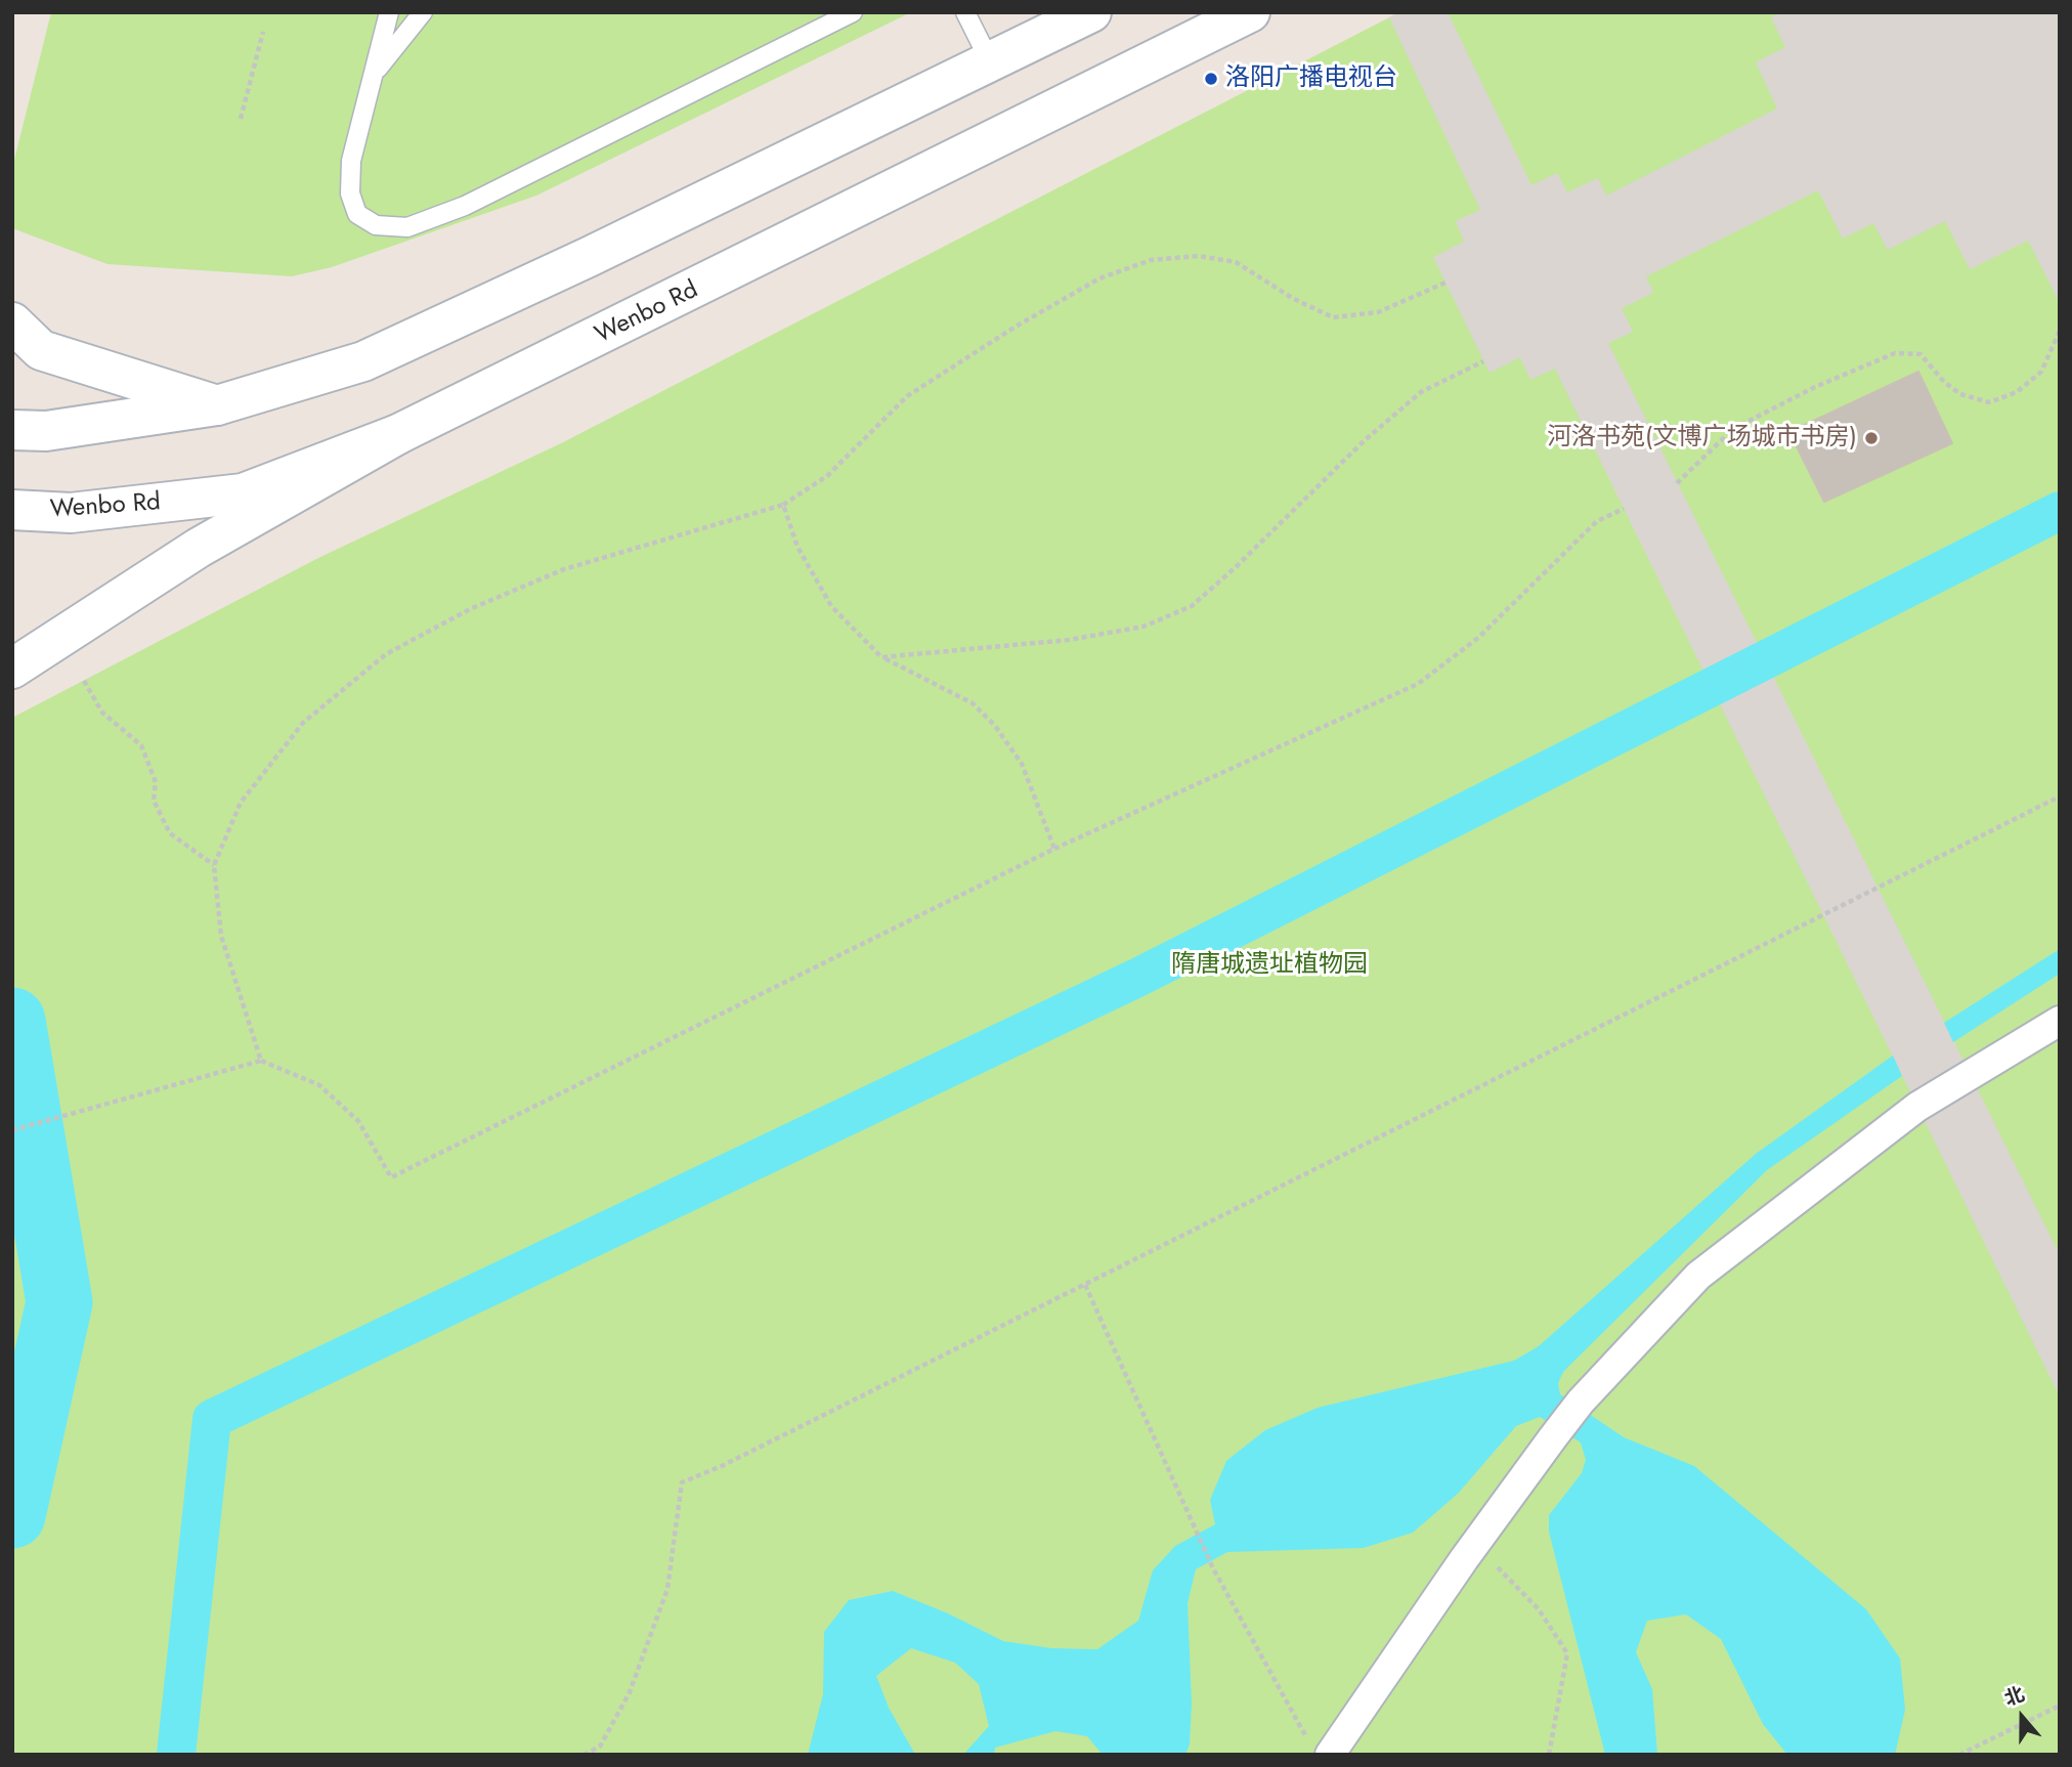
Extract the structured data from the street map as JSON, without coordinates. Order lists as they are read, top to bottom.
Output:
{
  "streets": {
    "street": ["Wenbo Rd"]
  },
  "parks": ["隋唐城遗址植物园"],
  "places": ["洛阳广播电视台", "河洛书苑(文博广场城市书房)"],
  "north": "top"
}
